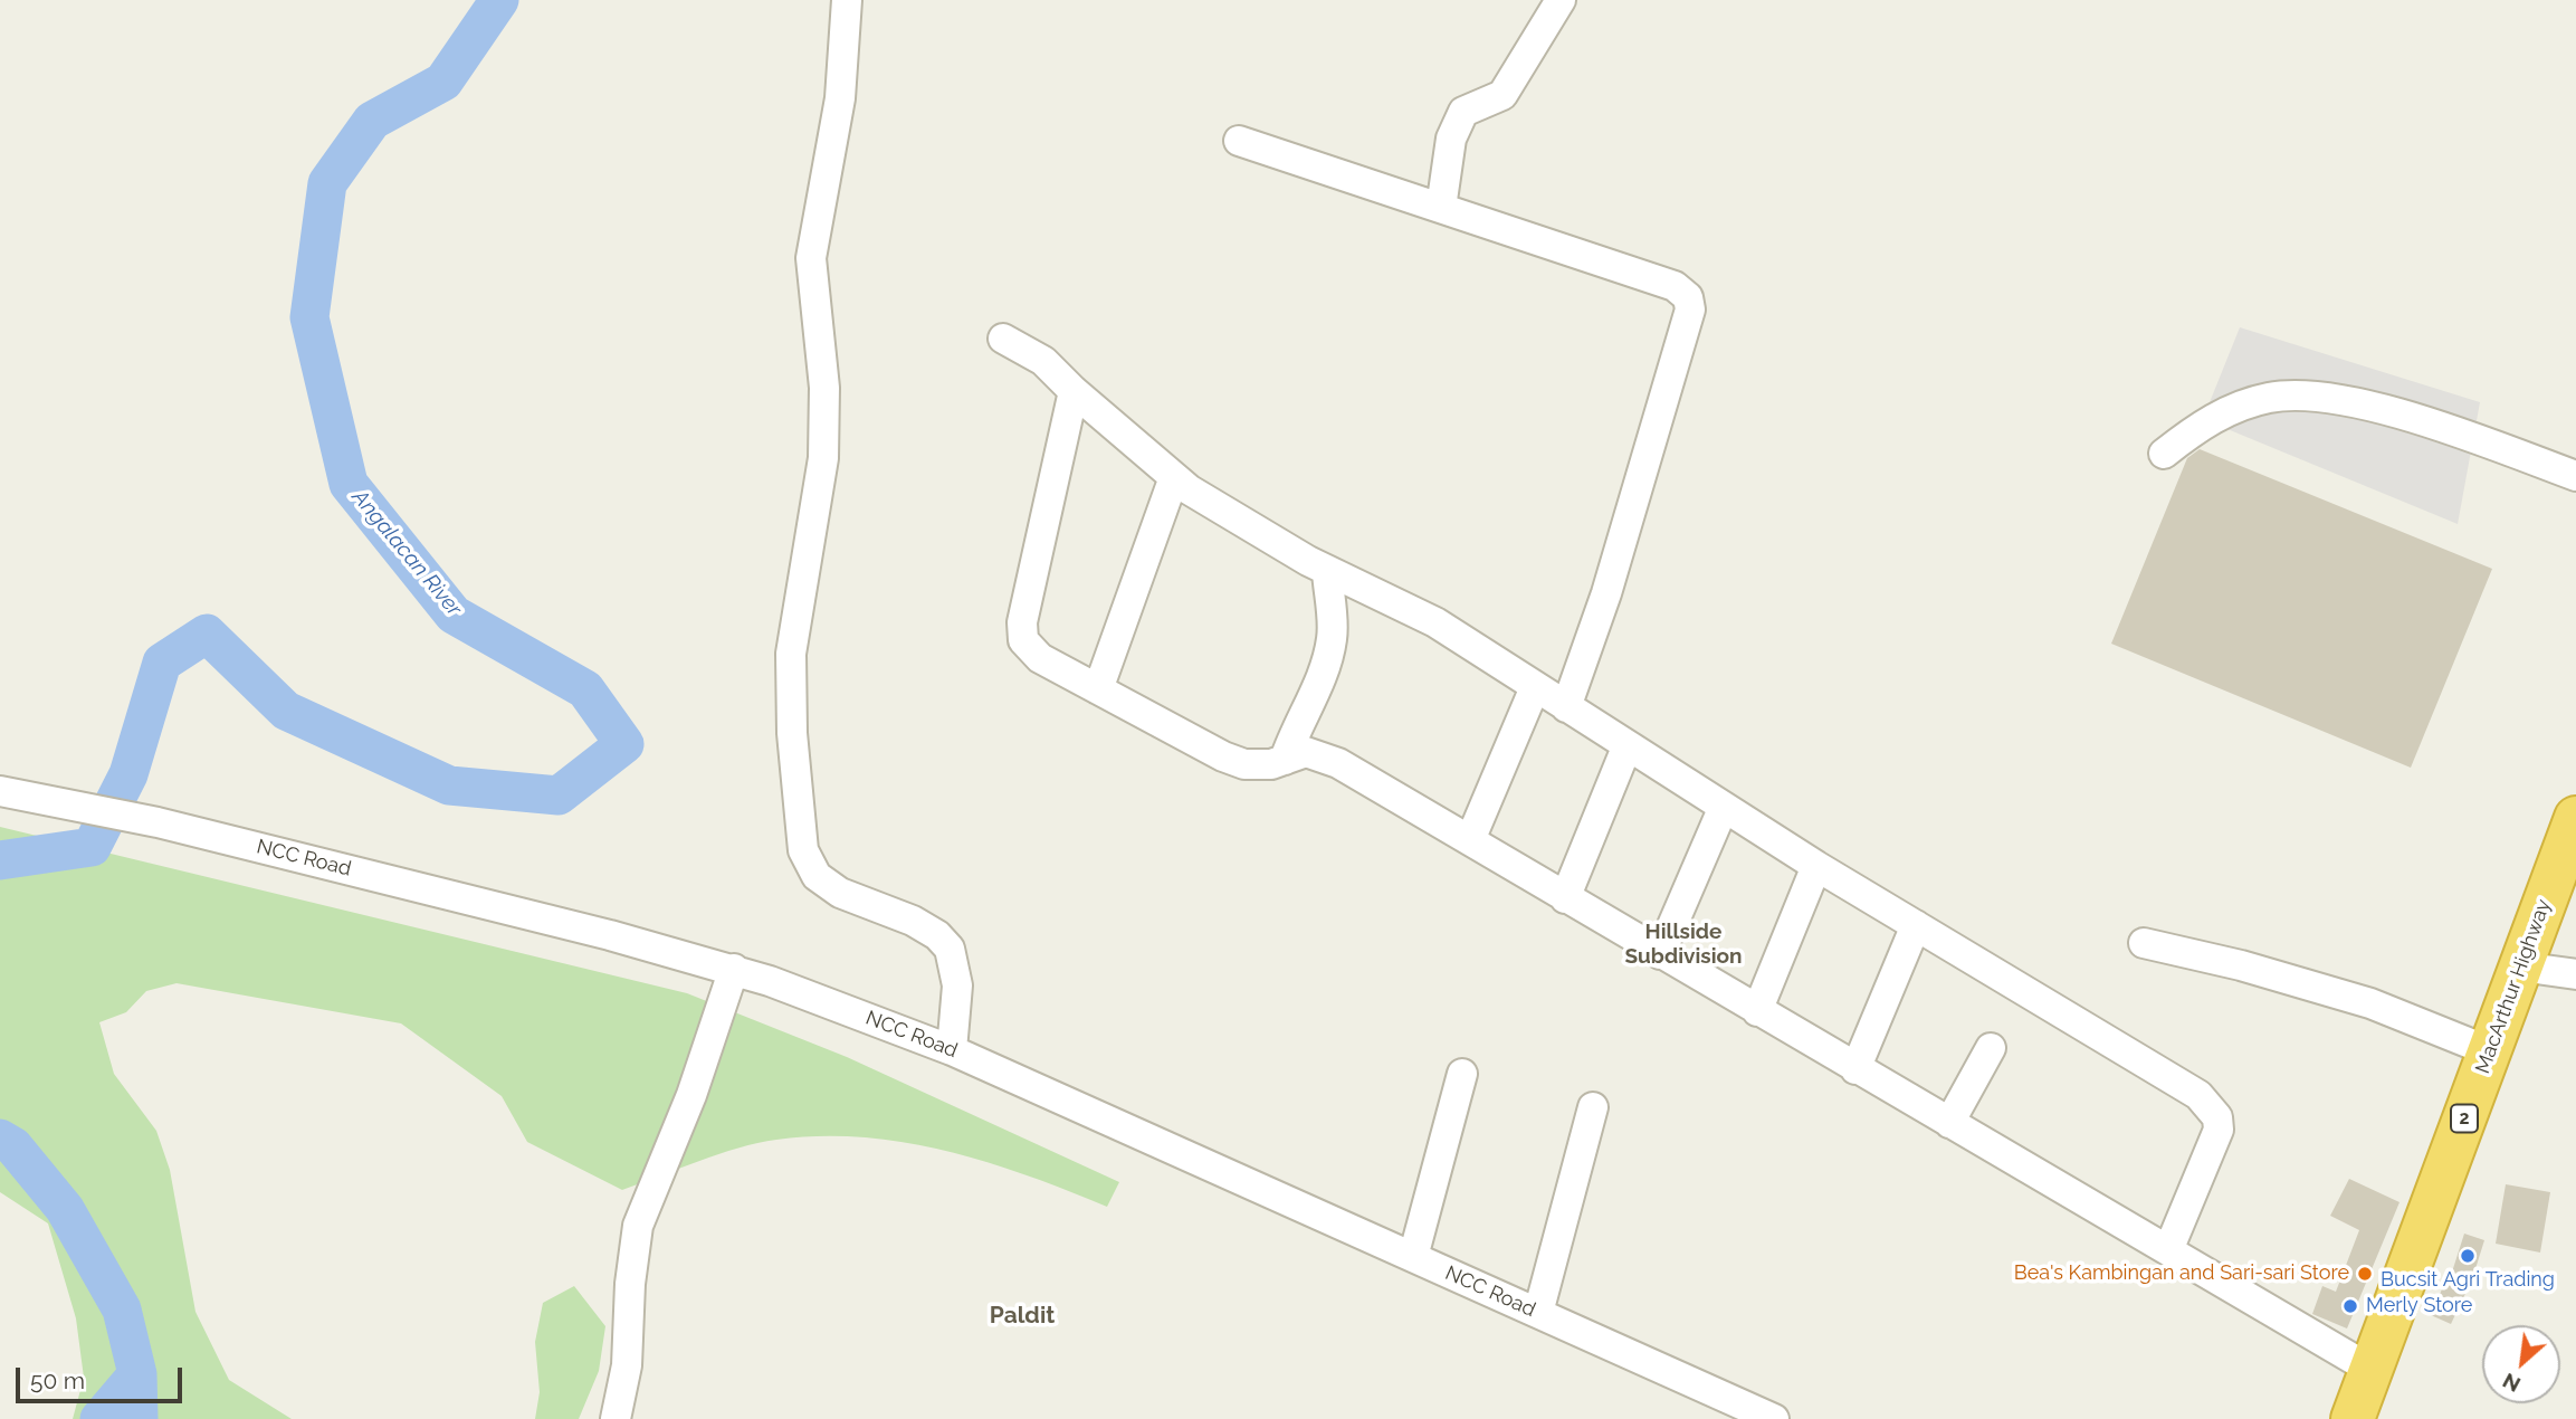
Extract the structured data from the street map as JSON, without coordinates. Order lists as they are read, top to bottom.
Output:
{
  "streets": {
    "highway": ["MacArthur Highway", "2"],
    "street": ["NCC Road"]
  },
  "districts": ["Hillside Subdivision", "Paldit"],
  "water": ["Angalacan River"],
  "places": ["Bucsit Agri Trading", "Bea's Kambingan and Sari-sari Store", "Merly Store"],
  "scale_bar": "50 m",
  "north": "bottom left"
}
